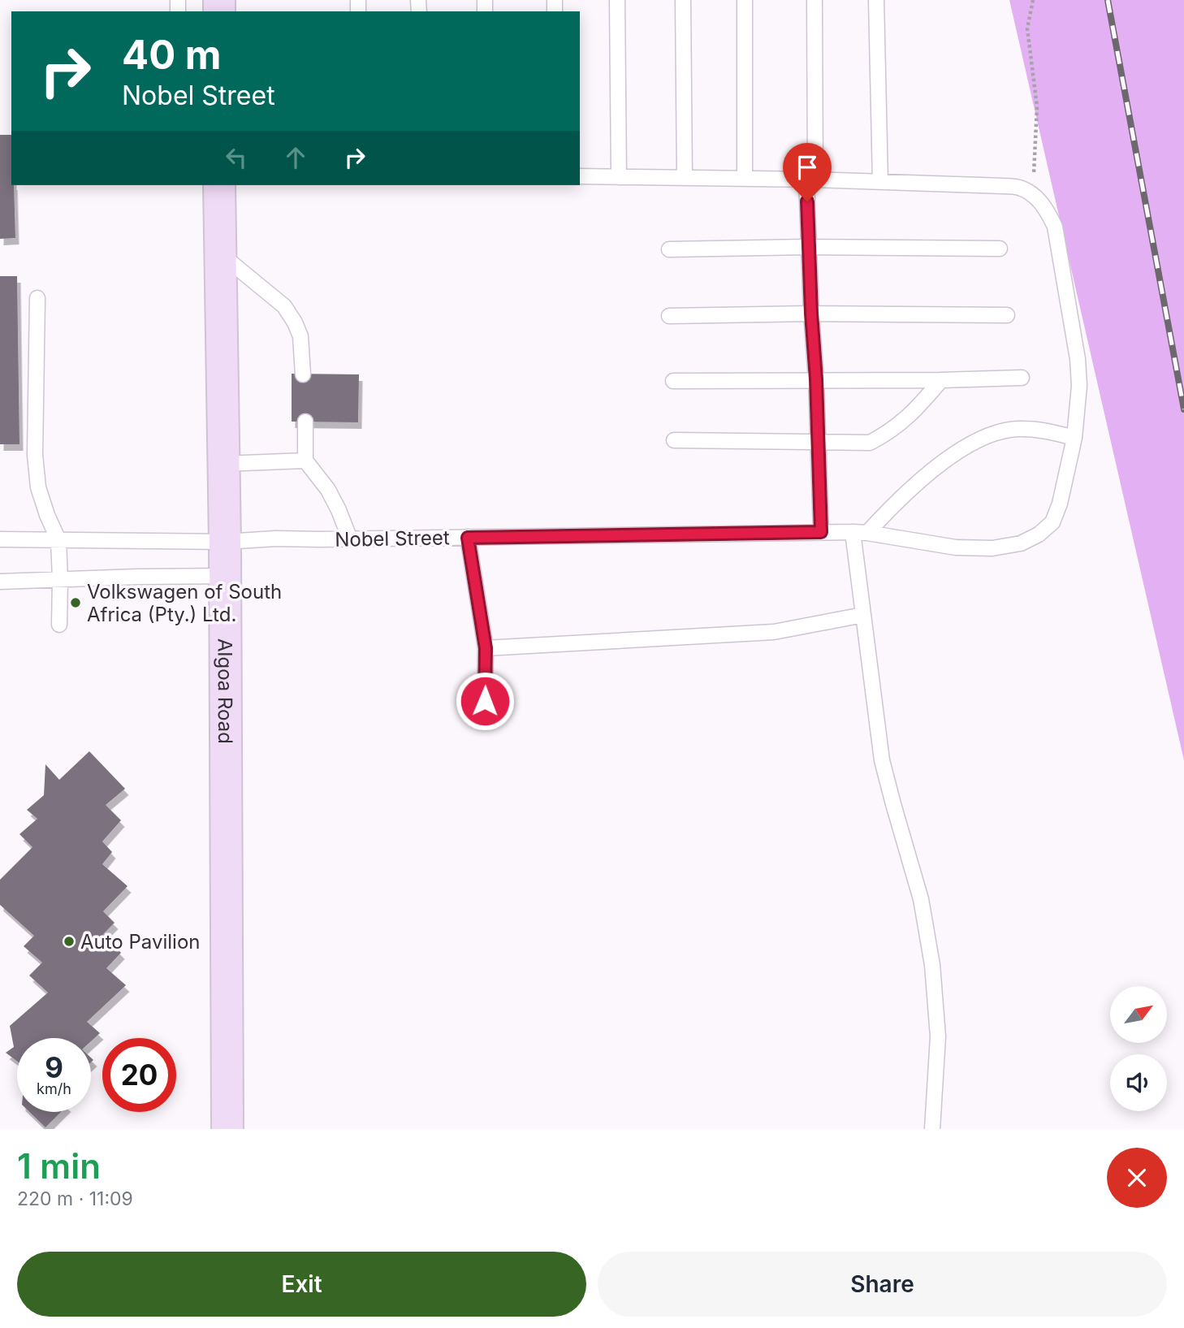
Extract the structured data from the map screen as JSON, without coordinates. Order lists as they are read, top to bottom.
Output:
{
  "streets": {
    "street": ["Algoa Road"],
    "lane": ["Nobel Street"]
  },
  "crossings": [
    ["Nobel Street", "Algoa Road"]
  ],
  "places": ["Volkswagen of South Africa (Pty.) Ltd.", "Auto Pavilion"],
  "north": "top right",
  "page": {
    "turn": ["40 m", "Nobel Street"],
    "speed": "9 km/h",
    "limit": "20",
    "heading": ["1 min", "220 m · 11:09"],
    "buttons": ["Exit", "Share"]
  }
}
